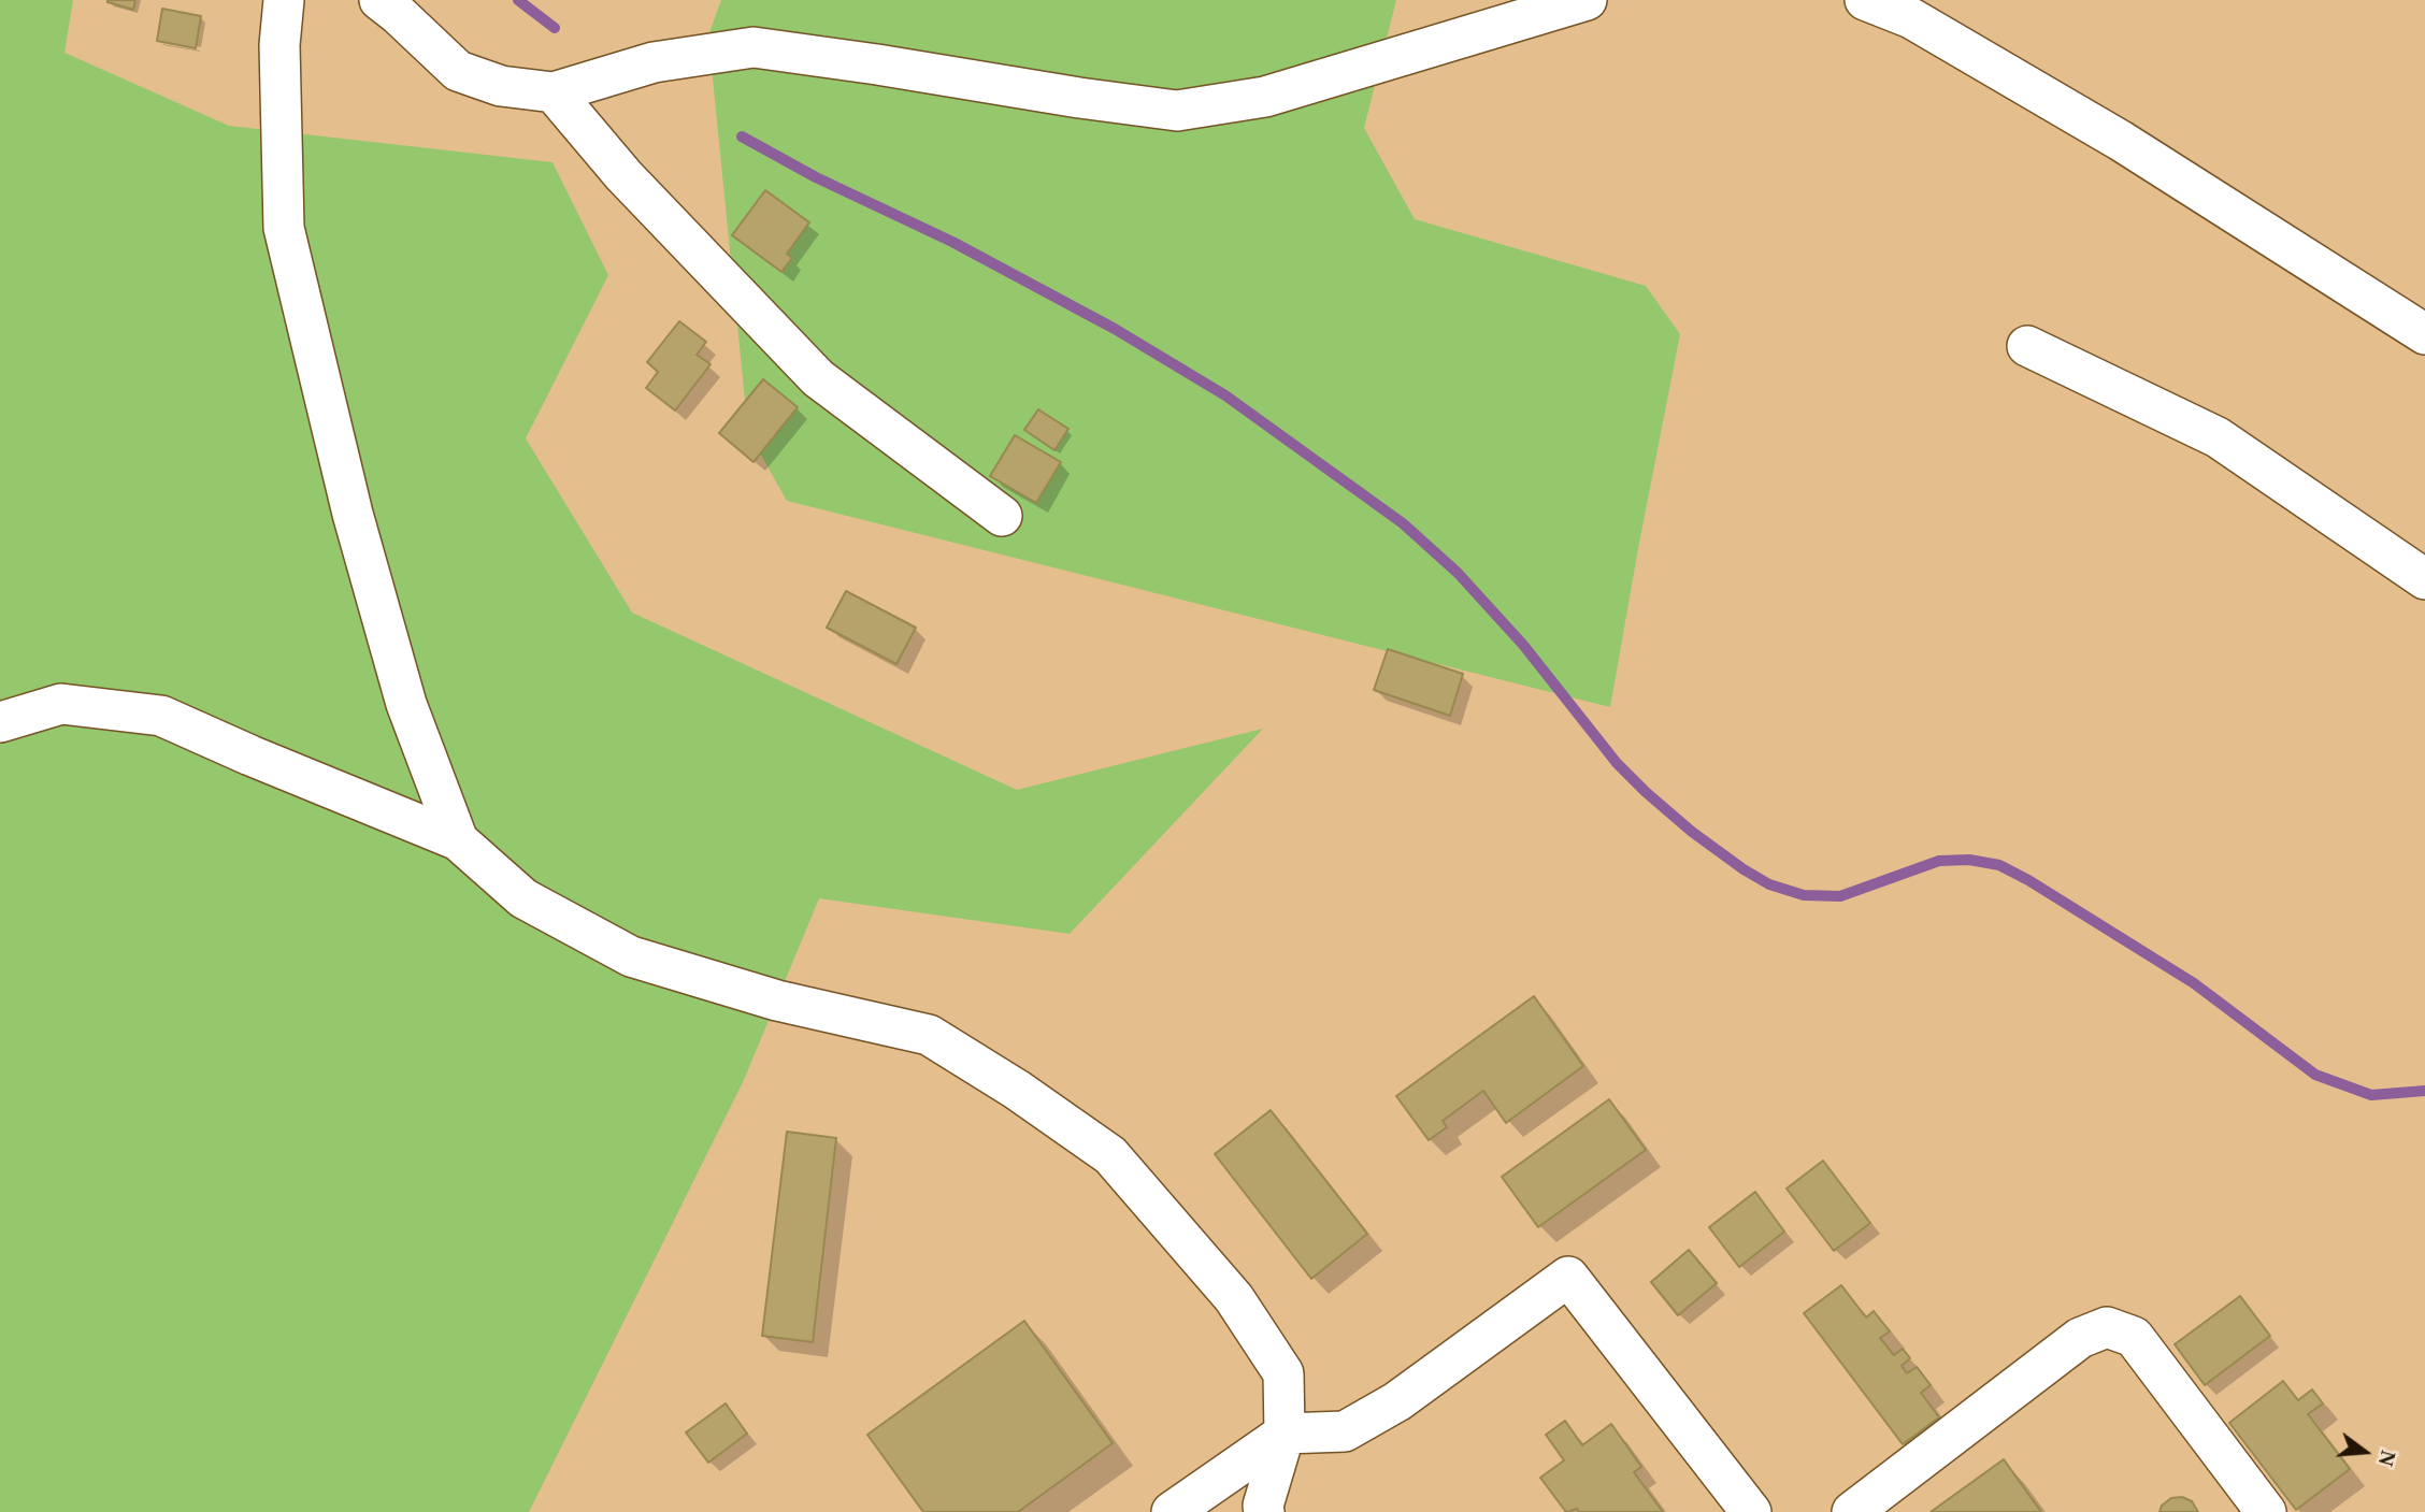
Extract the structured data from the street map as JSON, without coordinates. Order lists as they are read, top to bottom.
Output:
{
  "north": "right"
}
